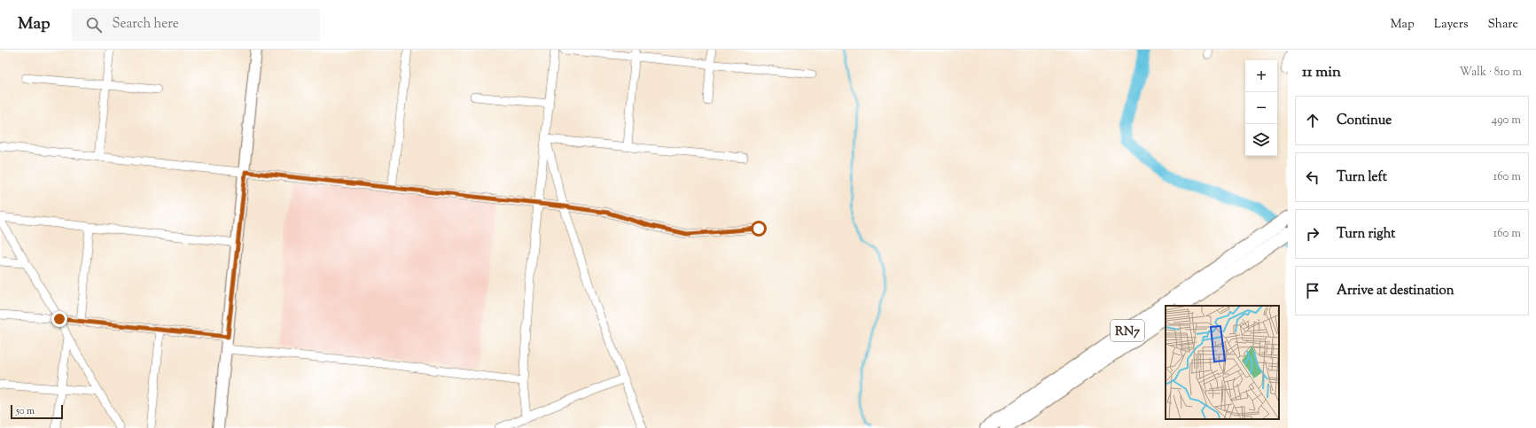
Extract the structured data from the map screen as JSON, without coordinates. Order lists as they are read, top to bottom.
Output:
{
  "streets": {
    "highway": ["RN7"]
  },
  "scale_bar": "50 m",
  "page": {
    "header": "Map",
    "search": "Search here",
    "nav": ["Map", "Layers", "Share"],
    "heading": ["11 min", "Walk · 810 m"],
    "map_buttons": ["+", "−"],
    "list": [
      ["Continue", "490 m"],
      ["Turn left", "160 m"],
      ["Turn right", "160 m"],
      "Arrive at destination"
    ],
    "scale": "50 m"
  }
}
